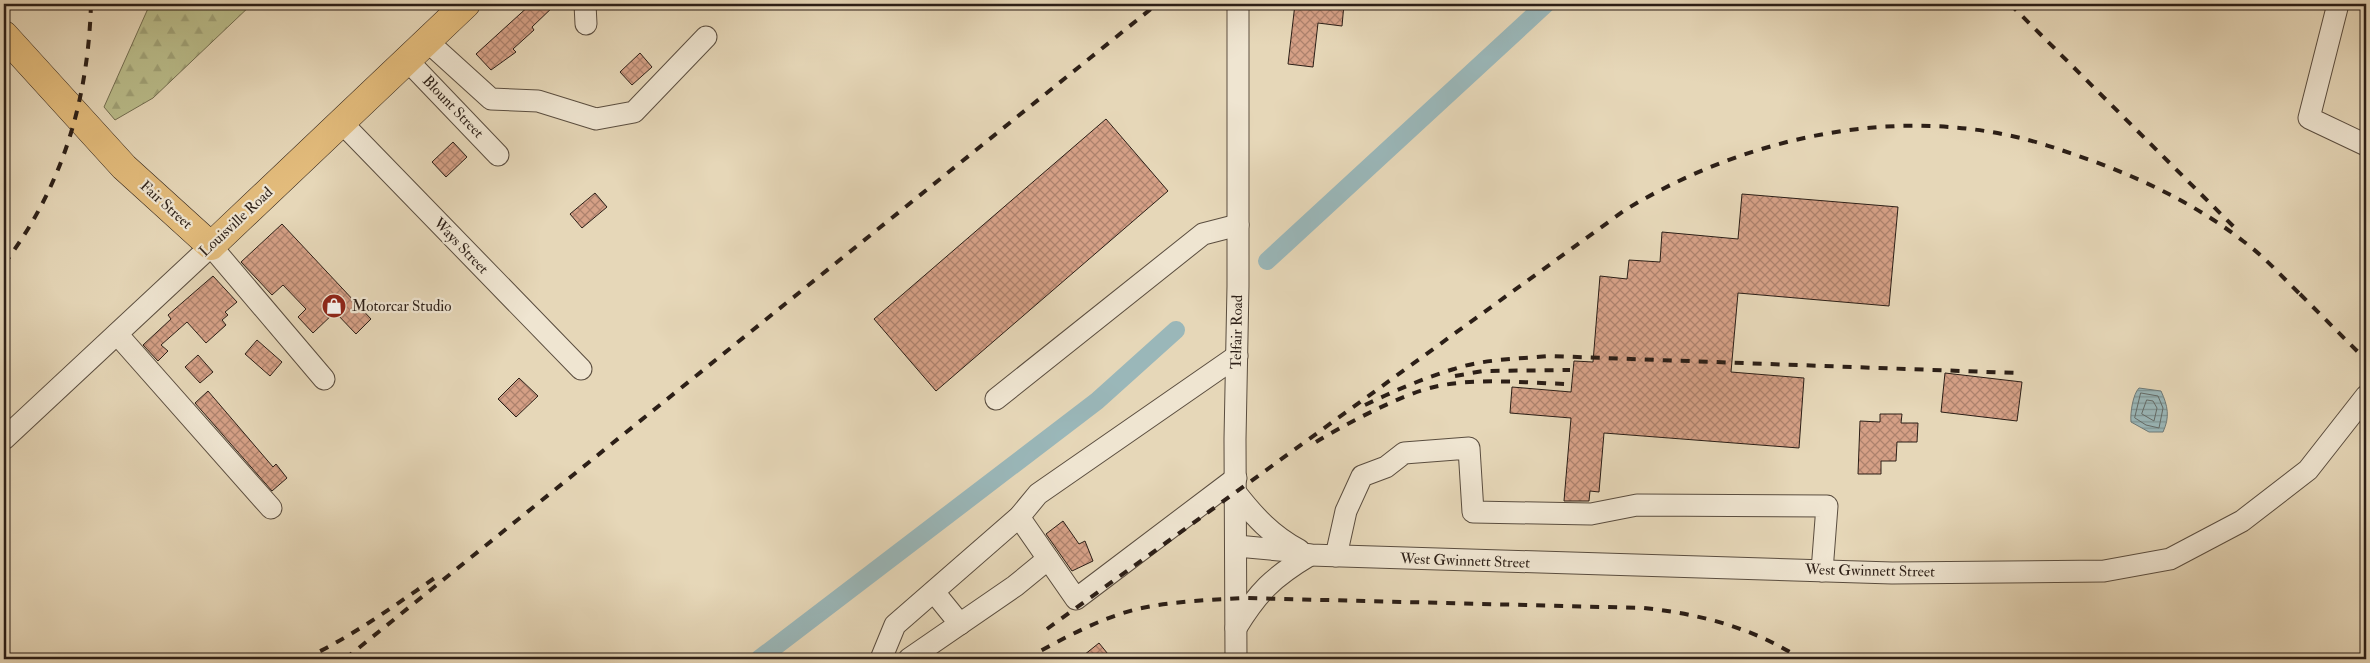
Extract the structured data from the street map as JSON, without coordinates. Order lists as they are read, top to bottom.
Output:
{
  "streets": {
    "main road": ["Fair Street", "Louisville Road"],
    "street": [
      "Blount Street",
      "Ways Street",
      "Telfair Road",
      "West Gwinnett Street"
    ]
  },
  "crossings": [
    ["Blount Street", "Louisville Road"],
    ["Fair Street", "Louisville Road"],
    ["Louisville Road", "Ways Street"],
    ["Telfair Road", "West Gwinnett Street"]
  ],
  "places": {
    "shop": ["Motorcar Studio"]
  }
}
